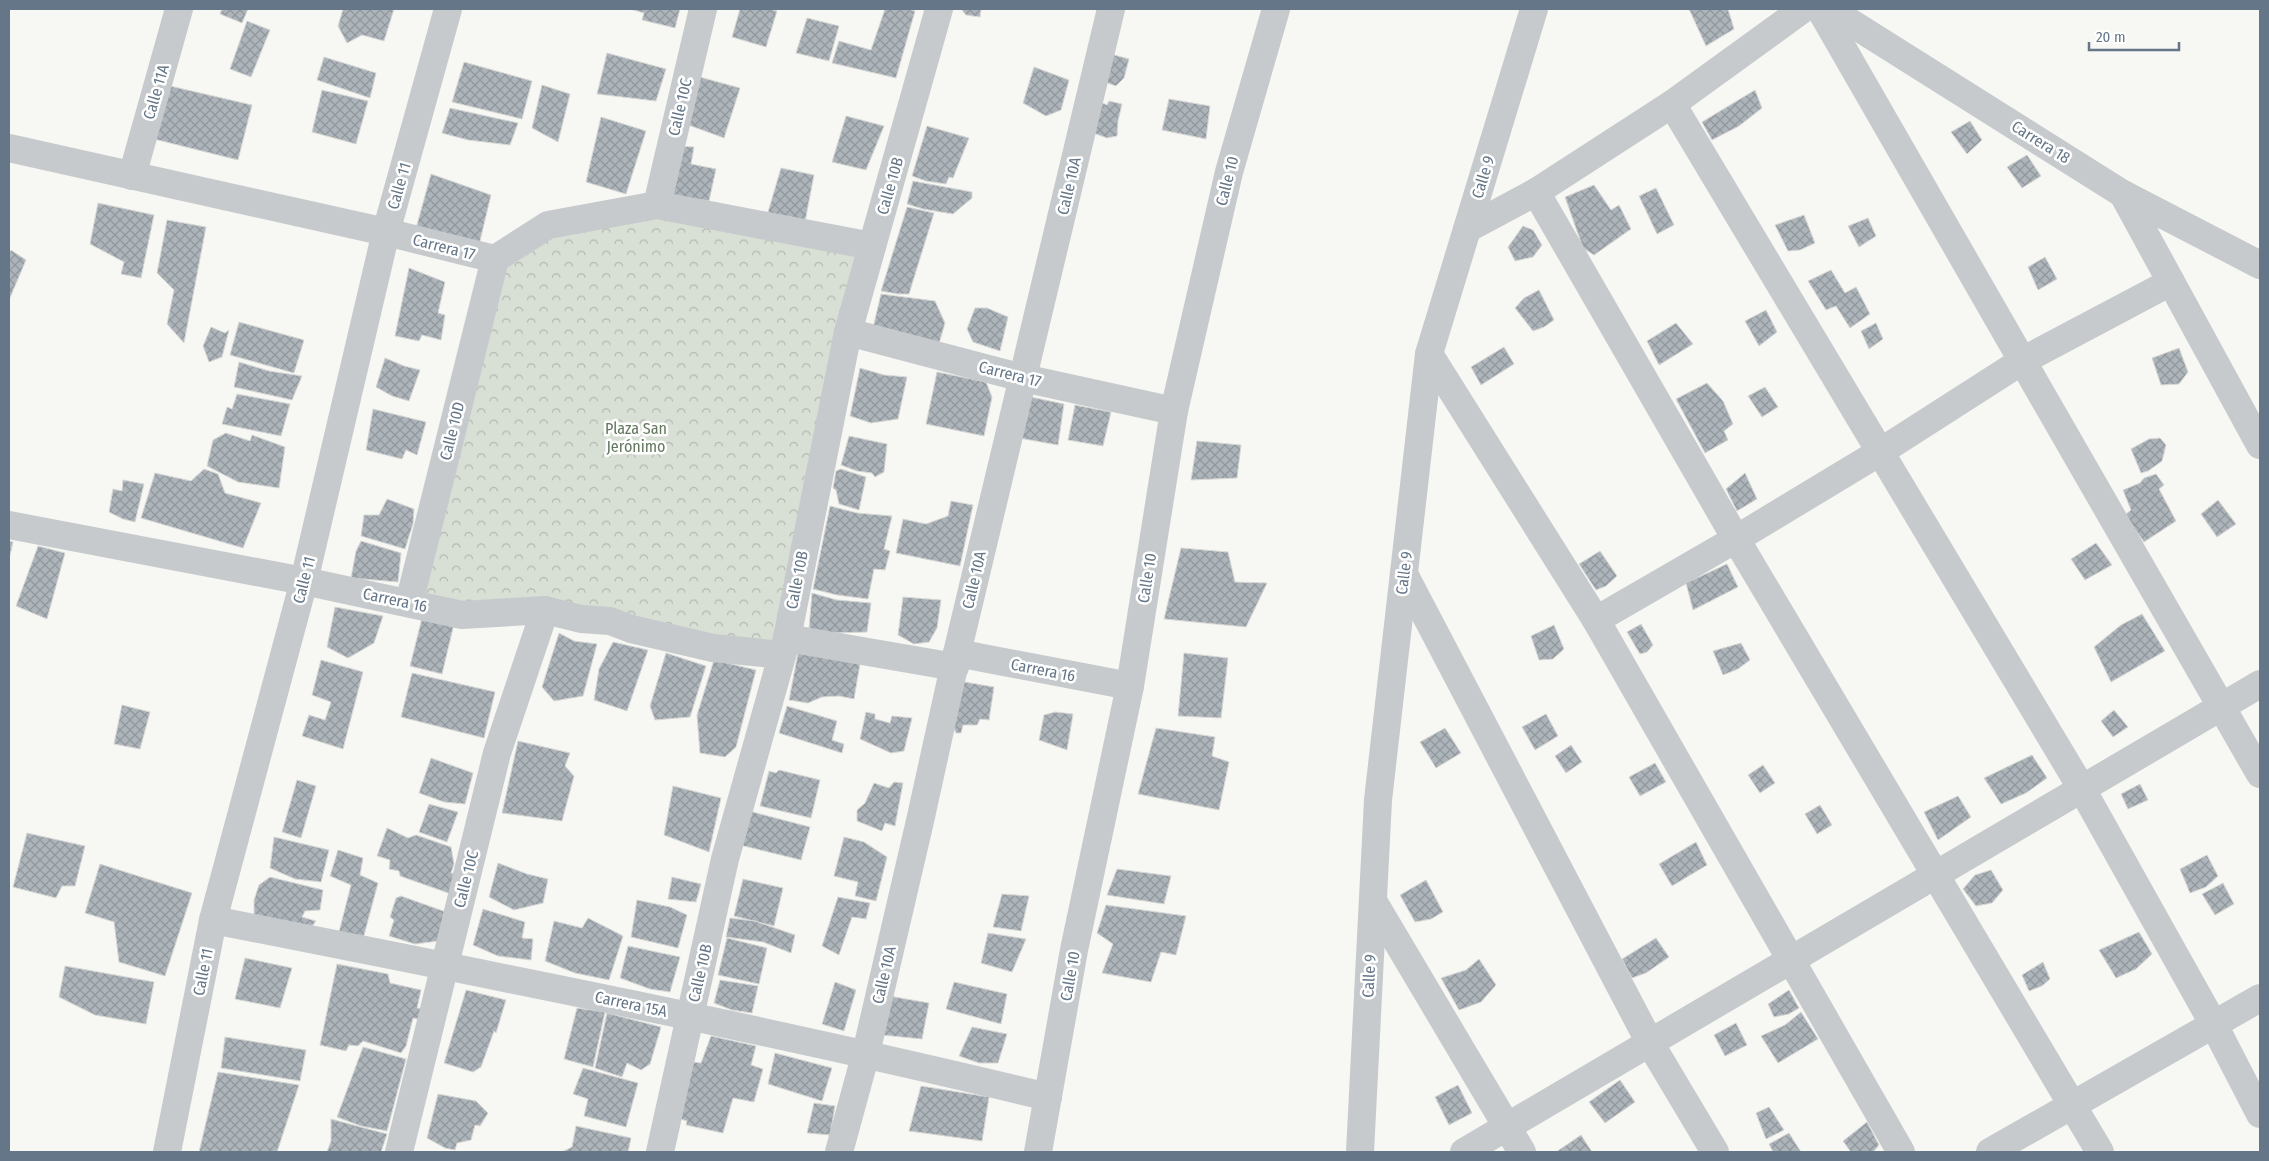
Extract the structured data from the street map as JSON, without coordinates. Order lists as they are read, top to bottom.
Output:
{
  "streets": {
    "street": [
      "Calle 11A",
      "Calle 10C",
      "Carrera 18",
      "Calle 9",
      "Calle 10",
      "Calle 11",
      "Calle 10B",
      "Calle 10A",
      "Carrera 17",
      "Calle 10D",
      "Carrera 16",
      "Carrera 15A"
    ]
  },
  "crossings": [
    ["Calle 11A", "Carrera 17"],
    ["Calle 10C", "Carrera 17"],
    ["Calle 10C", "Carrera 16"],
    ["Calle 10C", "Carrera 15A"],
    ["Calle 10", "Carrera 17"],
    ["Calle 10", "Carrera 16"],
    ["Calle 10", "Carrera 15A"],
    ["Calle 11", "Carrera 17"],
    ["Calle 11", "Carrera 16"],
    ["Calle 11", "Carrera 15A"],
    ["Calle 10B", "Carrera 17"],
    ["Calle 10B", "Carrera 16"],
    ["Calle 10B", "Carrera 15A"],
    ["Calle 10A", "Carrera 17"],
    ["Calle 10A", "Carrera 16"],
    ["Calle 10A", "Carrera 15A"],
    ["Carrera 17", "Calle 10D"],
    ["Calle 10D", "Carrera 16"]
  ],
  "parks": ["Plaza San Jerónimo"],
  "scale_bar": "20 m"
}
